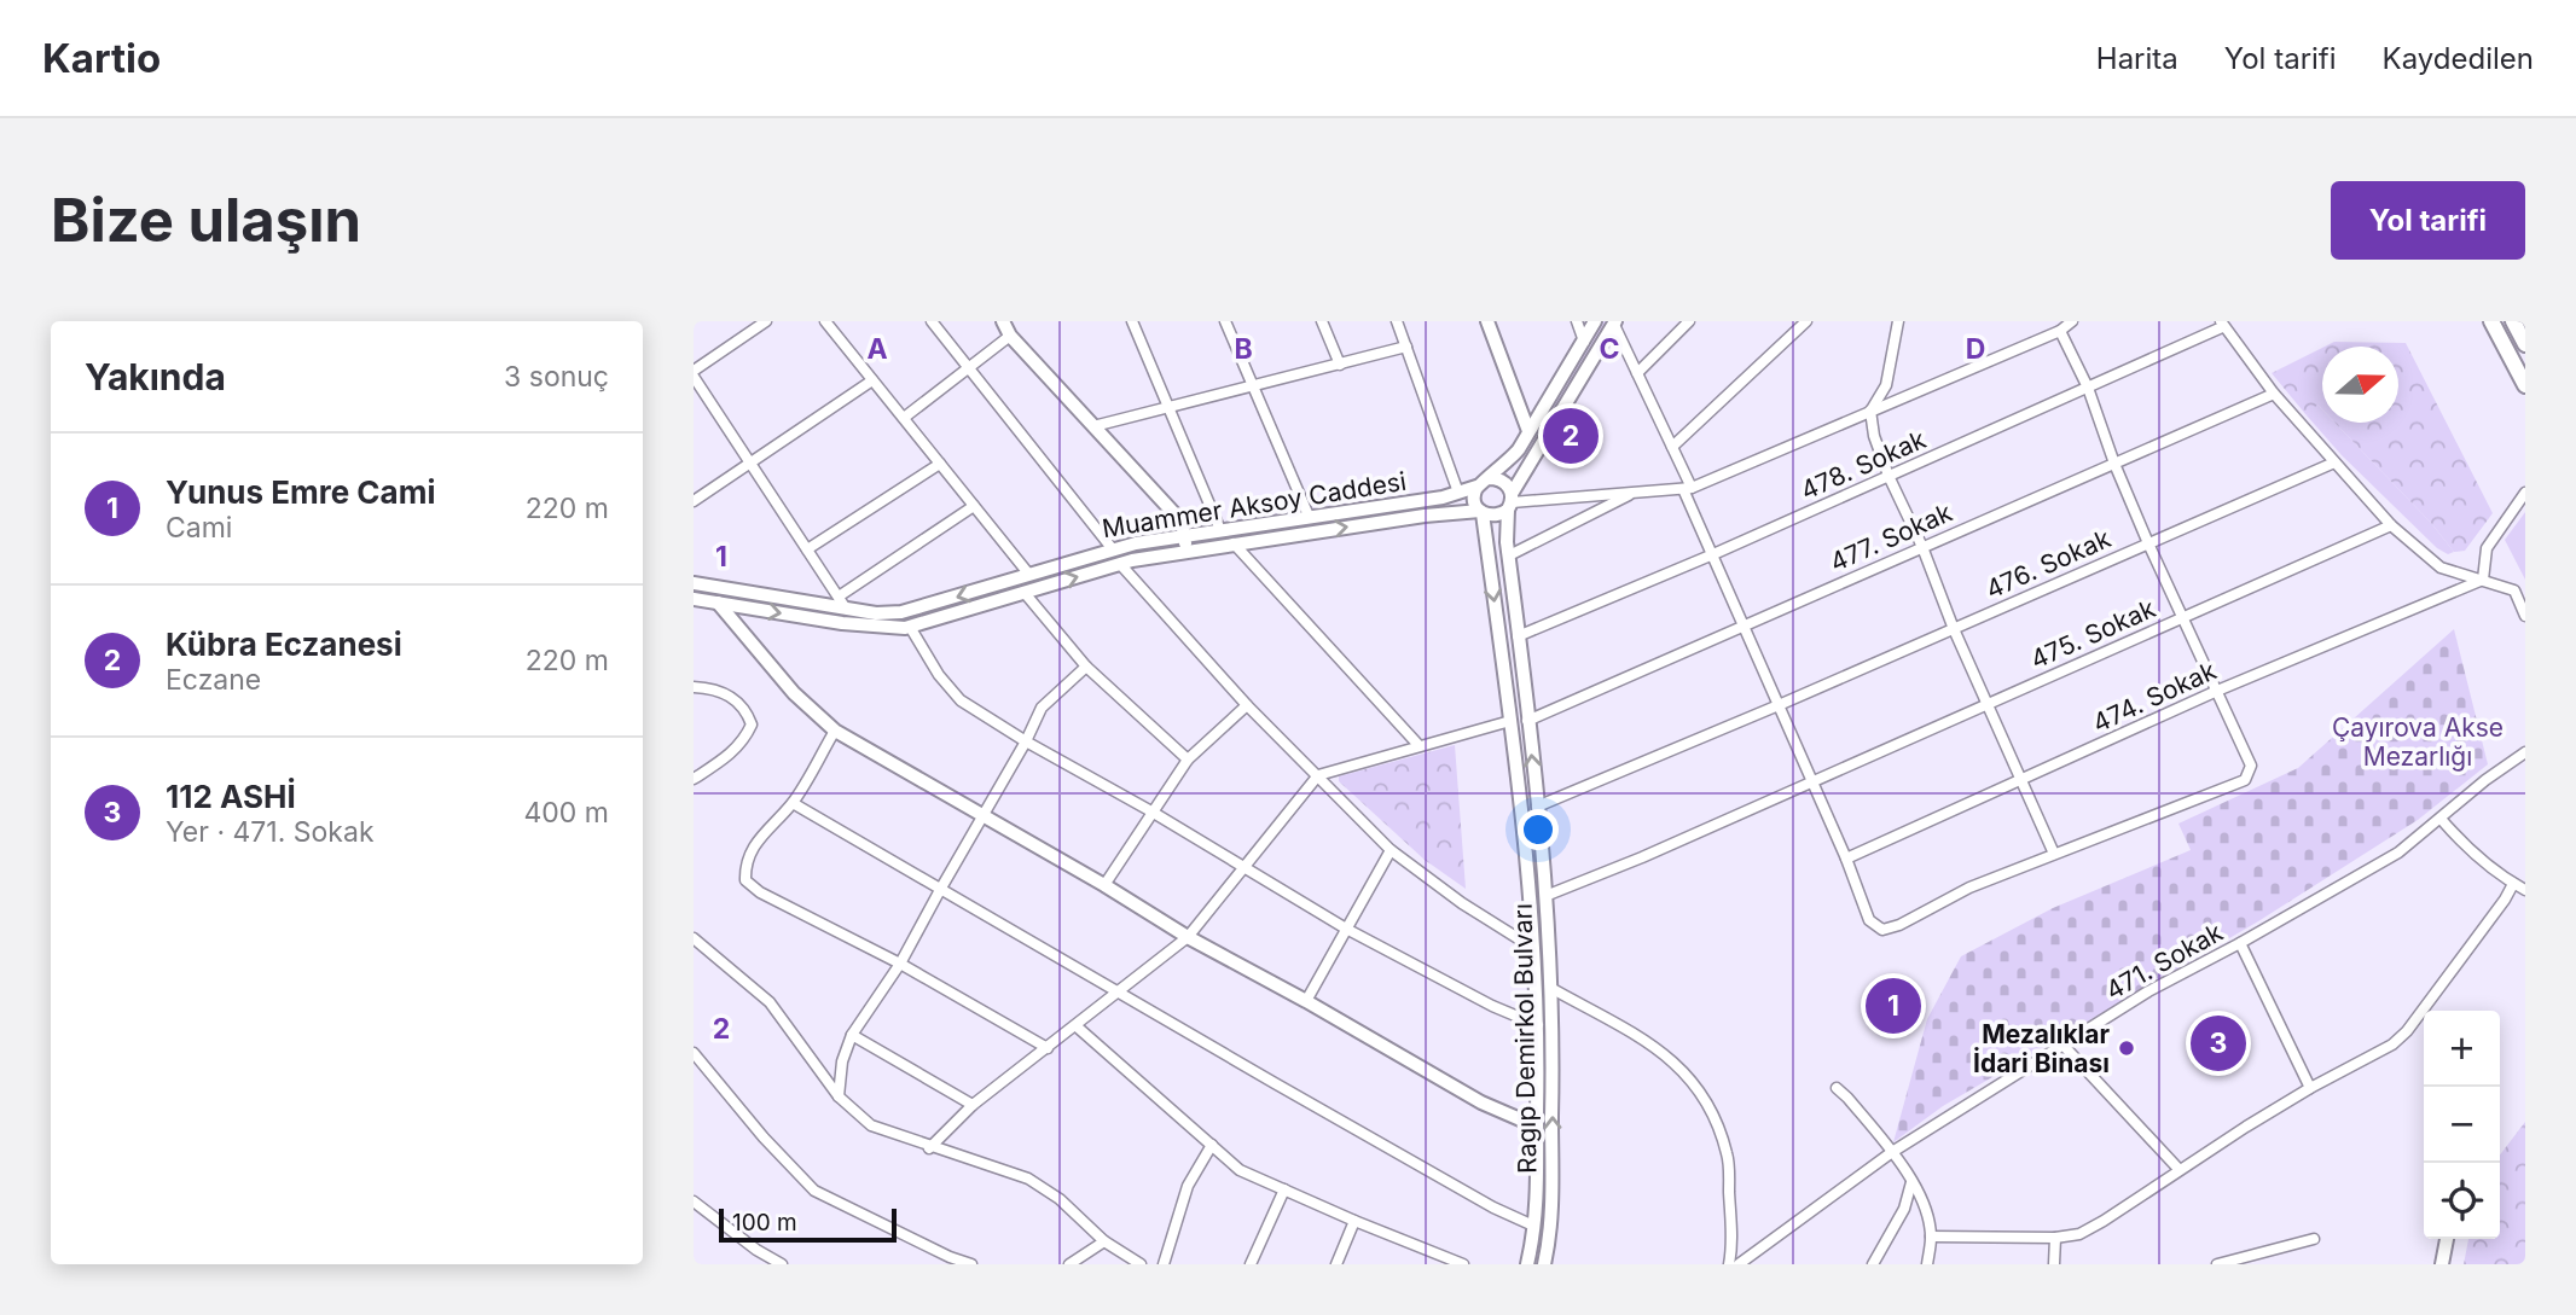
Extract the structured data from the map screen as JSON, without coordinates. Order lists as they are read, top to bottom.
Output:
{
  "streets": {
    "main road": ["Muammer Aksoy Caddesi", "Ragıp Demirkol Bulvarı"],
    "street": [
      "478. Sokak",
      "477. Sokak",
      "476. Sokak",
      "475. Sokak",
      "474. Sokak",
      "471. Sokak"
    ]
  },
  "crossings": [
    ["478. Sokak", "Ragıp Demirkol Bulvarı"],
    ["Muammer Aksoy Caddesi", "Ragıp Demirkol Bulvarı"],
    ["477. Sokak", "Ragıp Demirkol Bulvarı"],
    ["476. Sokak", "Ragıp Demirkol Bulvarı"],
    ["475. Sokak", "Ragıp Demirkol Bulvarı"]
  ],
  "parks": ["Çayırova Akse Mezarlığı"],
  "places": ["Mezalıklar İdari Binası"],
  "scale_bar": "100 m",
  "north": "right",
  "page": {
    "header": "Kartio",
    "nav": ["Harita", "Yol tarifi", "Kaydedilen"],
    "buttons": "Yol tarifi",
    "title": "Bize ulaşın",
    "heading": ["Yakında", "3 sonuç"],
    "pins": ["2", "1", "3"],
    "list": [
      {
        "mark": "1",
        "name": "Yunus Emre Cami",
        "note": "Cami",
        "value": "220 m"
      },
      {
        "mark": "2",
        "name": "Kübra Eczanesi",
        "note": "Eczane",
        "value": "220 m"
      },
      {
        "mark": "3",
        "name": "112 ASHİ",
        "note": "Yer · 471. Sokak",
        "value": "400 m"
      }
    ],
    "map_buttons": ["+", "−"],
    "scale": "100 m"
  },
  "grid": {
    "columns": [
      "A",
      "B",
      "C",
      "D"
    ],
    "rows": ["1", "2"]
  }
}
